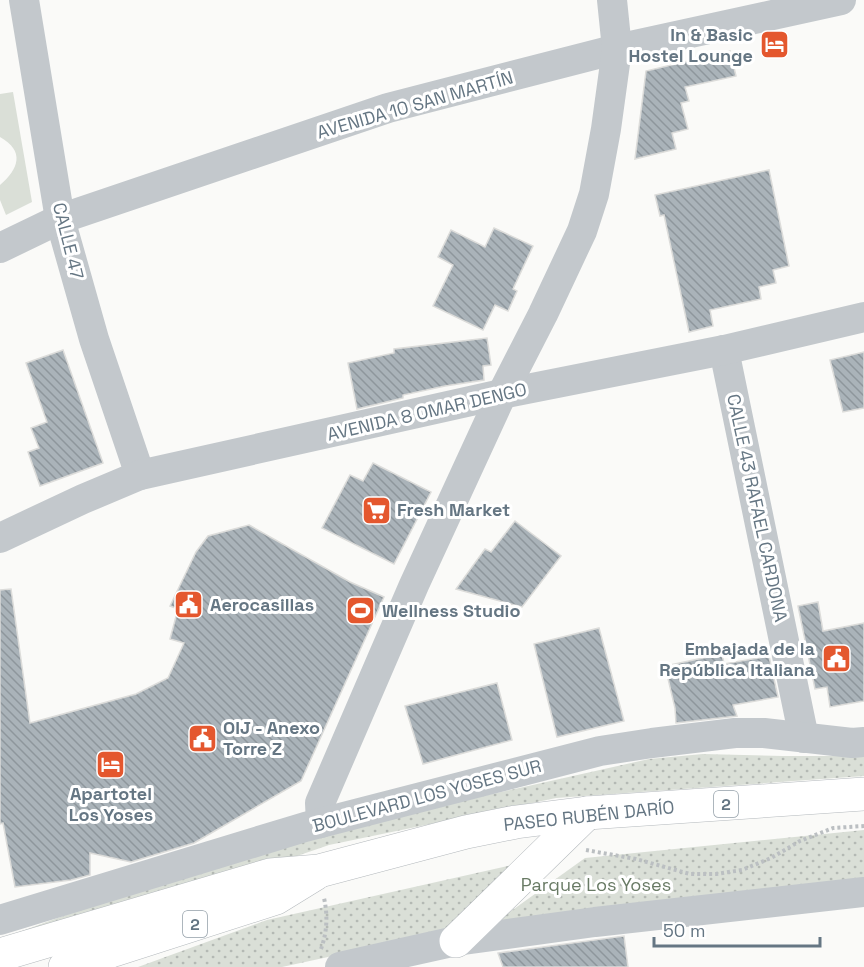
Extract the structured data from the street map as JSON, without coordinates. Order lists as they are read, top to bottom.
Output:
{
  "streets": {
    "highway": ["2", "PASEO RUBÉN DARÍO"],
    "street": [
      "AVENIDA 10 SAN MARTÍN",
      "CALLE 47",
      "AVENIDA 8 OMAR DENGO",
      "CALLE 43 RAFAEL CARDONA",
      "BOULEVARD LOS YOSES SUR"
    ]
  },
  "crossings": [
    ["AVENIDA 10 SAN MARTÍN", "CALLE 47"],
    ["CALLE 47", "AVENIDA 8 OMAR DENGO"],
    ["AVENIDA 8 OMAR DENGO", "CALLE 43 RAFAEL CARDONA"],
    ["CALLE 43 RAFAEL CARDONA", "BOULEVARD LOS YOSES SUR"]
  ],
  "parks": ["Parque Los Yoses"],
  "places": {
    "hotel": ["In & Basic Hostel Lounge", "Apartotel Los Yoses"],
    "supermarket": ["Fresh Market"],
    "public building": ["Aerocasillas", "Embajada de la República Italiana", "OIJ - Anexo Torre Z"],
    "sports": ["Wellness Studio"]
  },
  "scale_bar": "50 m"
}
